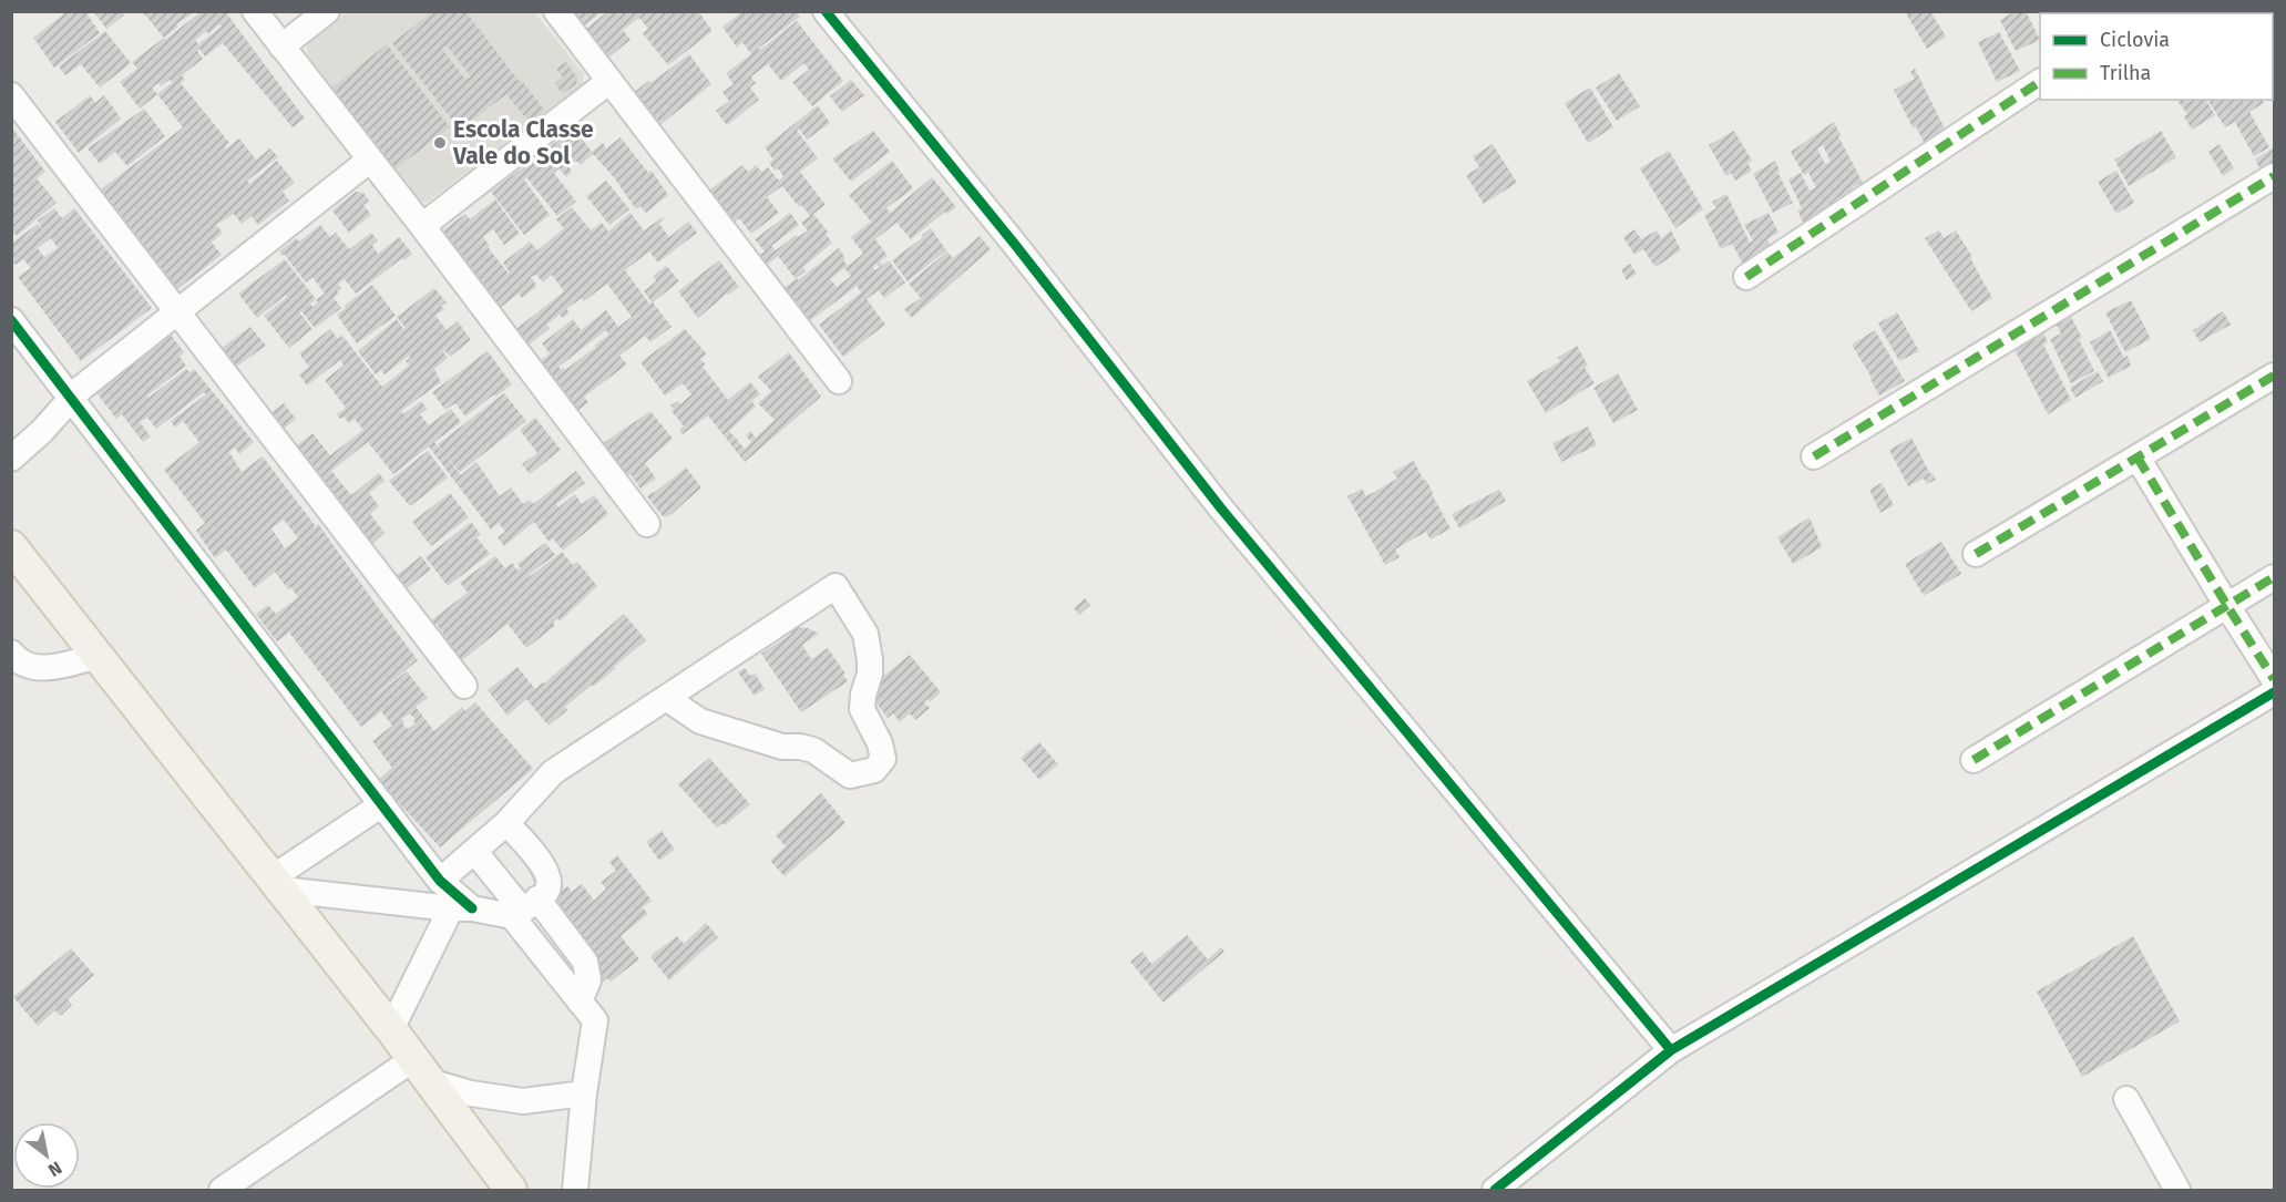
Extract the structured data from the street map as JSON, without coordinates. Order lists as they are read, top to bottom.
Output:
{
  "places": ["Escola Classe Vale do Sol"],
  "legend": ["Ciclovia", "Trilha"],
  "north": "bottom right"
}
